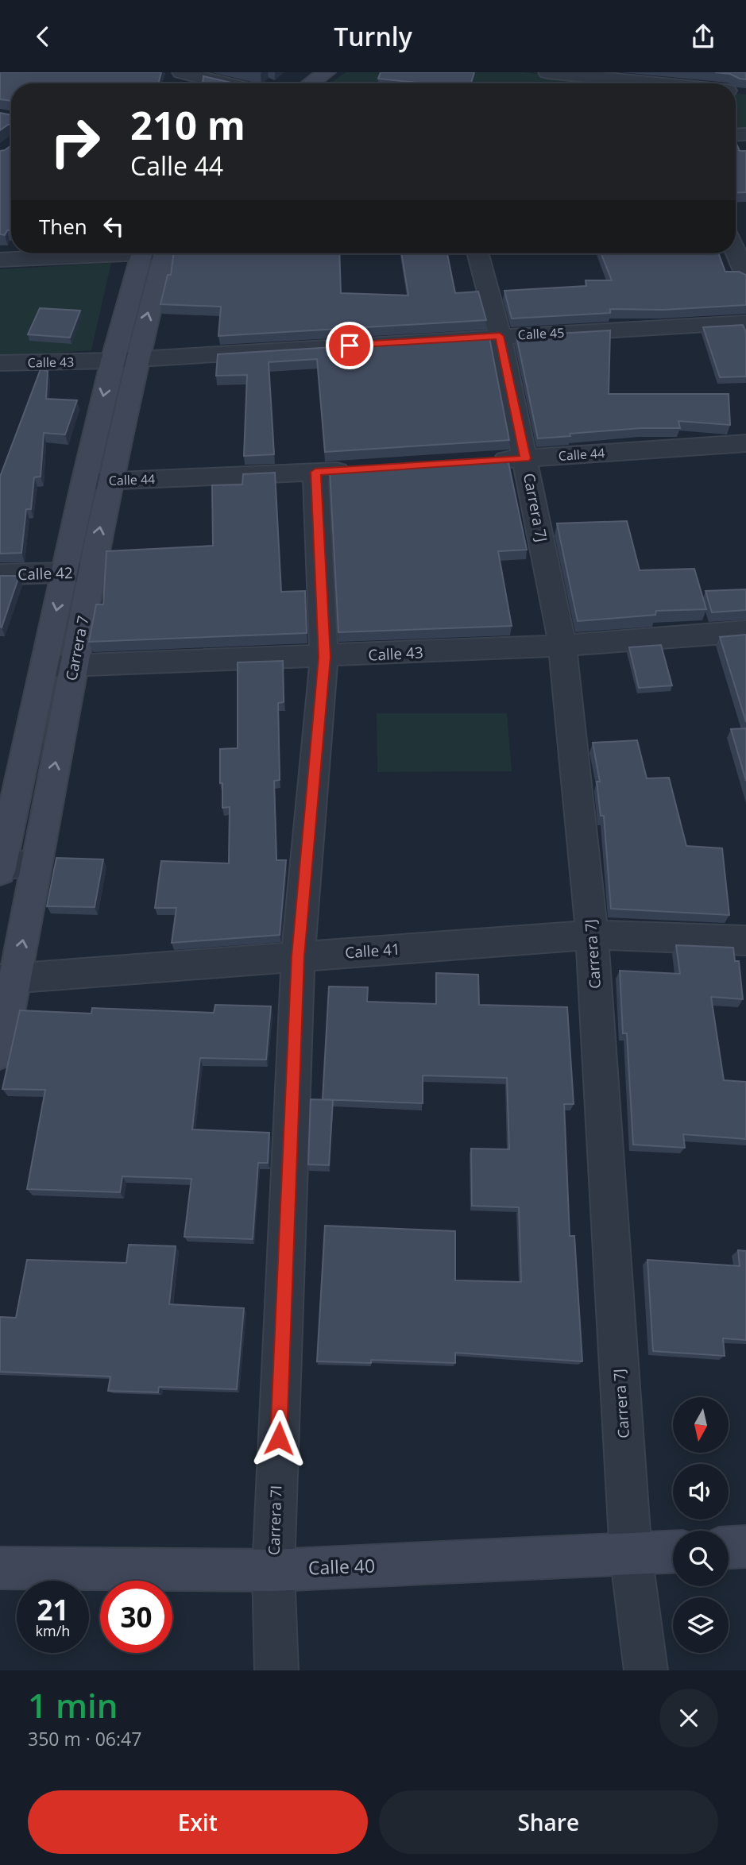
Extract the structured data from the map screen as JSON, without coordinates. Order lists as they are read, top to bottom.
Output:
{
  "streets": {
    "street": [
      "Calle 45",
      "Calle 43",
      "Calle 44",
      "Carrera 7J",
      "Calle 42",
      "Carrera 7",
      "Calle 41",
      "Carrera 7I",
      "Calle 40"
    ]
  },
  "crossings": [
    ["Calle 45", "Calle 43"],
    ["Calle 45", "Carrera 7J"],
    ["Calle 45", "Carrera 7"],
    ["Calle 43", "Carrera 7J"],
    ["Calle 43", "Carrera 7"],
    ["Calle 43", "Carrera 7I"],
    ["Calle 44", "Carrera 7J"],
    ["Calle 44", "Carrera 7"],
    ["Calle 44", "Carrera 7I"],
    ["Carrera 7J", "Calle 41"],
    ["Carrera 7J", "Calle 40"],
    ["Calle 42", "Carrera 7"],
    ["Carrera 7", "Calle 41"],
    ["Calle 41", "Carrera 7I"],
    ["Carrera 7I", "Calle 40"]
  ],
  "north": "bottom",
  "page": {
    "header": "Turnly",
    "turn": ["210 m", "Calle 44"],
    "then": "Then",
    "speed": "21 km/h",
    "limit": "30",
    "heading": ["1 min", "350 m · 06:47"],
    "buttons": ["Exit", "Share"]
  }
}
